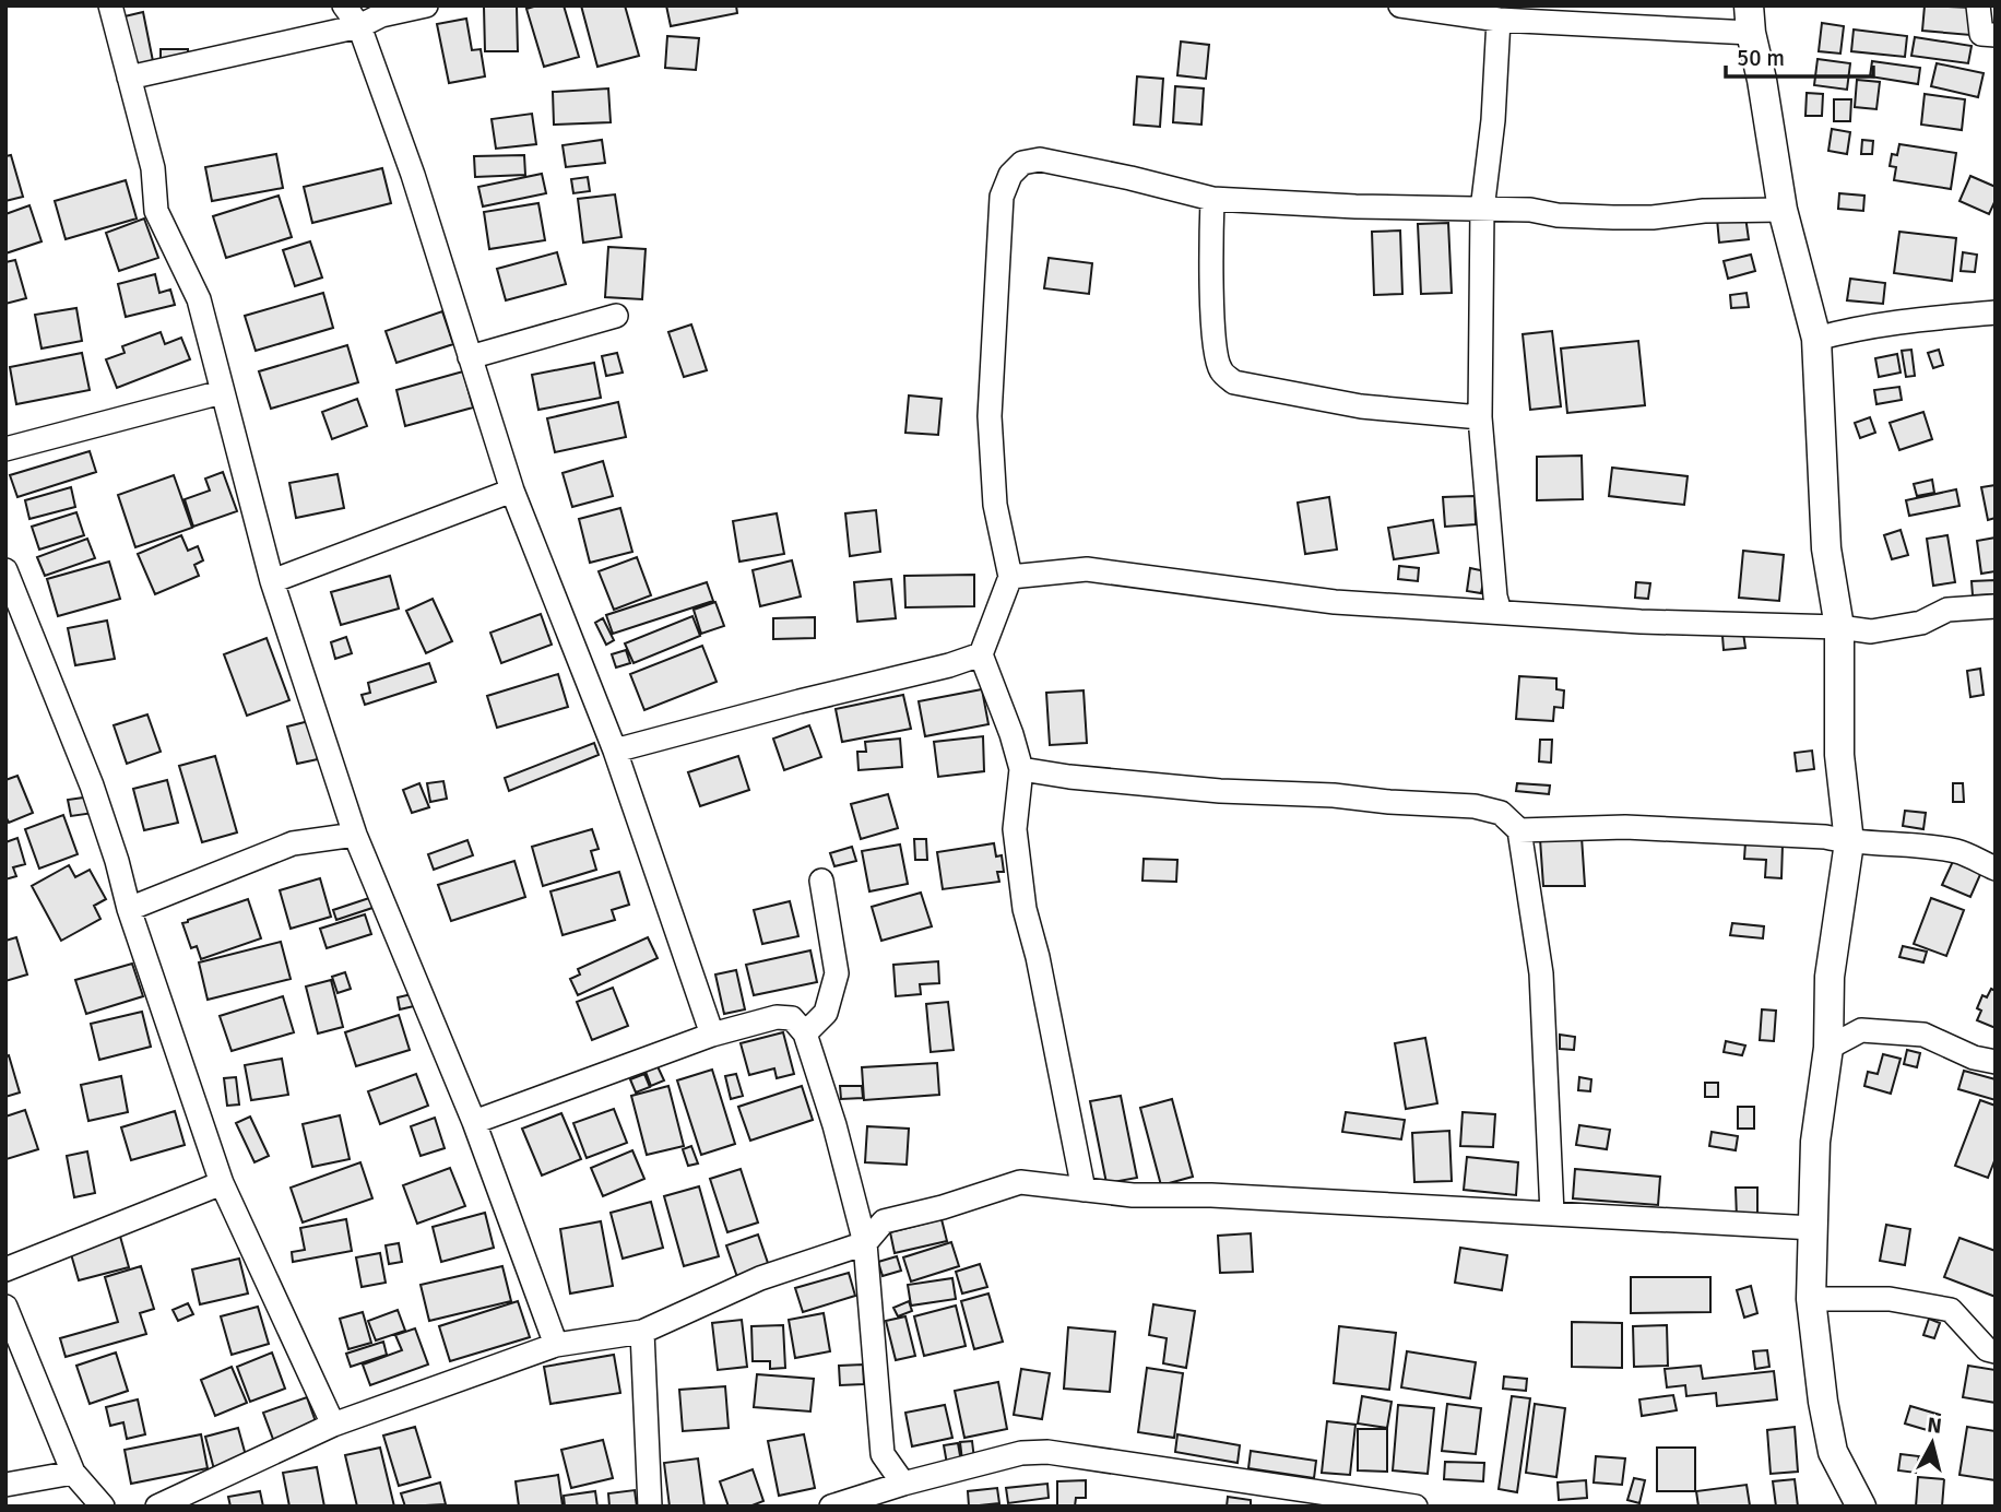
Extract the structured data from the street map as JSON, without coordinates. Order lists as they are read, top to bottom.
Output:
{
  "scale_bar": "50 m",
  "north": "top"
}
